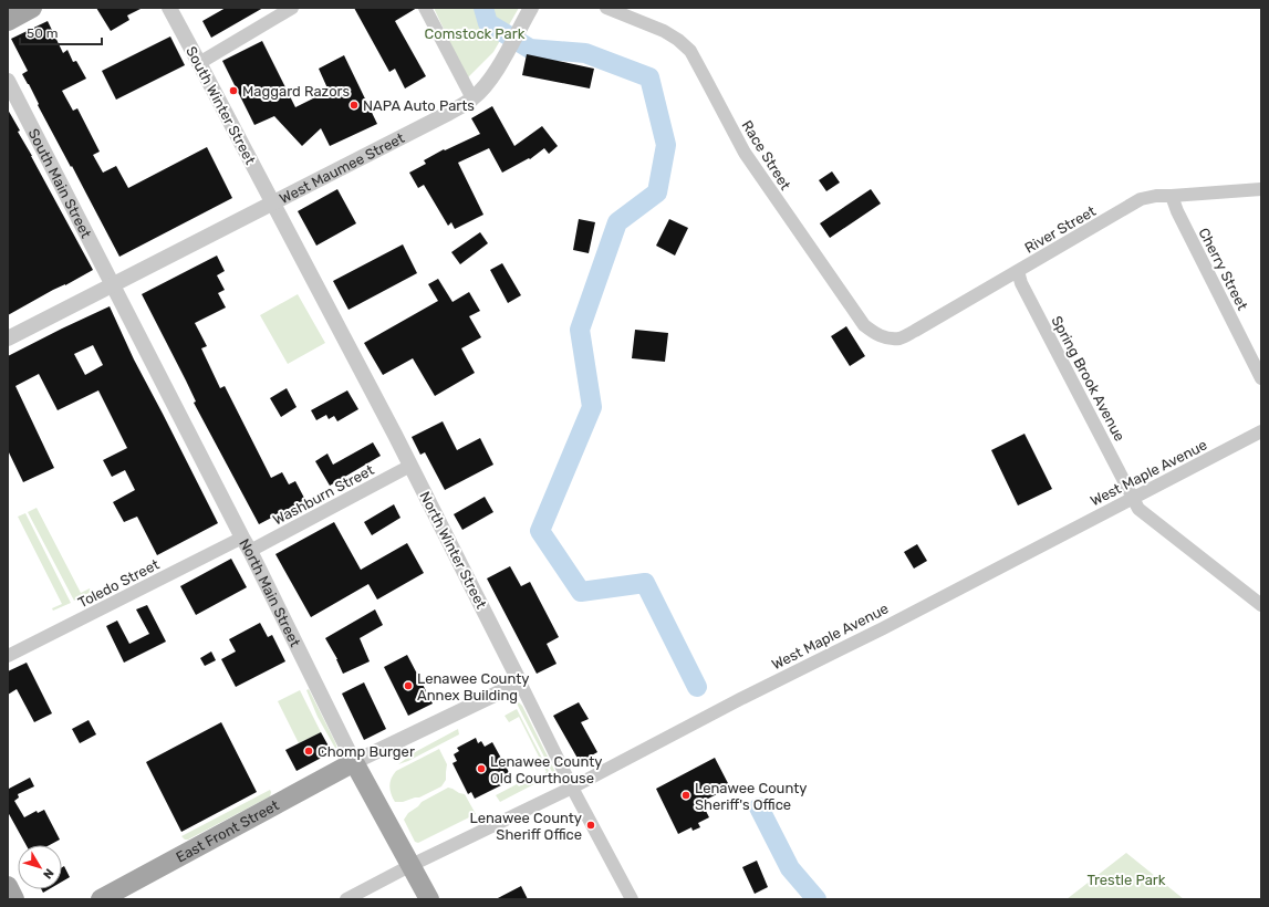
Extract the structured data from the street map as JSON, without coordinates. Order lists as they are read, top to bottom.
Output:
{
  "streets": {
    "main road": ["North Main Street", "East Front Street"],
    "street": [
      "South Winter Street",
      "Race Street",
      "West Maumee Street",
      "South Main Street",
      "River Street",
      "Cherry Street",
      "Spring Brook Avenue",
      "West Maple Avenue",
      "Washburn Street",
      "North Winter Street",
      "Toledo Street"
    ]
  },
  "crossings": [
    ["South Winter Street", "West Maumee Street"],
    ["South Winter Street", "North Winter Street"],
    ["Race Street", "River Street"],
    ["West Maumee Street", "South Main Street"],
    ["West Maumee Street", "North Winter Street"],
    ["West Maumee Street", "North Main Street"],
    ["South Main Street", "North Main Street"],
    ["River Street", "Cherry Street"],
    ["River Street", "Spring Brook Avenue"],
    ["Spring Brook Avenue", "West Maple Avenue"],
    ["West Maple Avenue", "North Winter Street"],
    ["West Maple Avenue", "North Main Street"],
    ["Washburn Street", "North Winter Street"],
    ["Washburn Street", "Toledo Street"],
    ["Washburn Street", "North Main Street"],
    ["Toledo Street", "North Main Street"],
    ["North Main Street", "East Front Street"]
  ],
  "parks": ["Comstock Park", "Trestle Park"],
  "places": [
    "Maggard Razors",
    "NAPA Auto Parts",
    "Lenawee County Annex Building",
    "Chomp Burger",
    "Lenawee County Old Courthouse",
    "Lenawee County Sheriff's Office",
    "Lenawee County Sheriff Office"
  ],
  "scale_bar": "50 m",
  "north": "bottom right"
}
